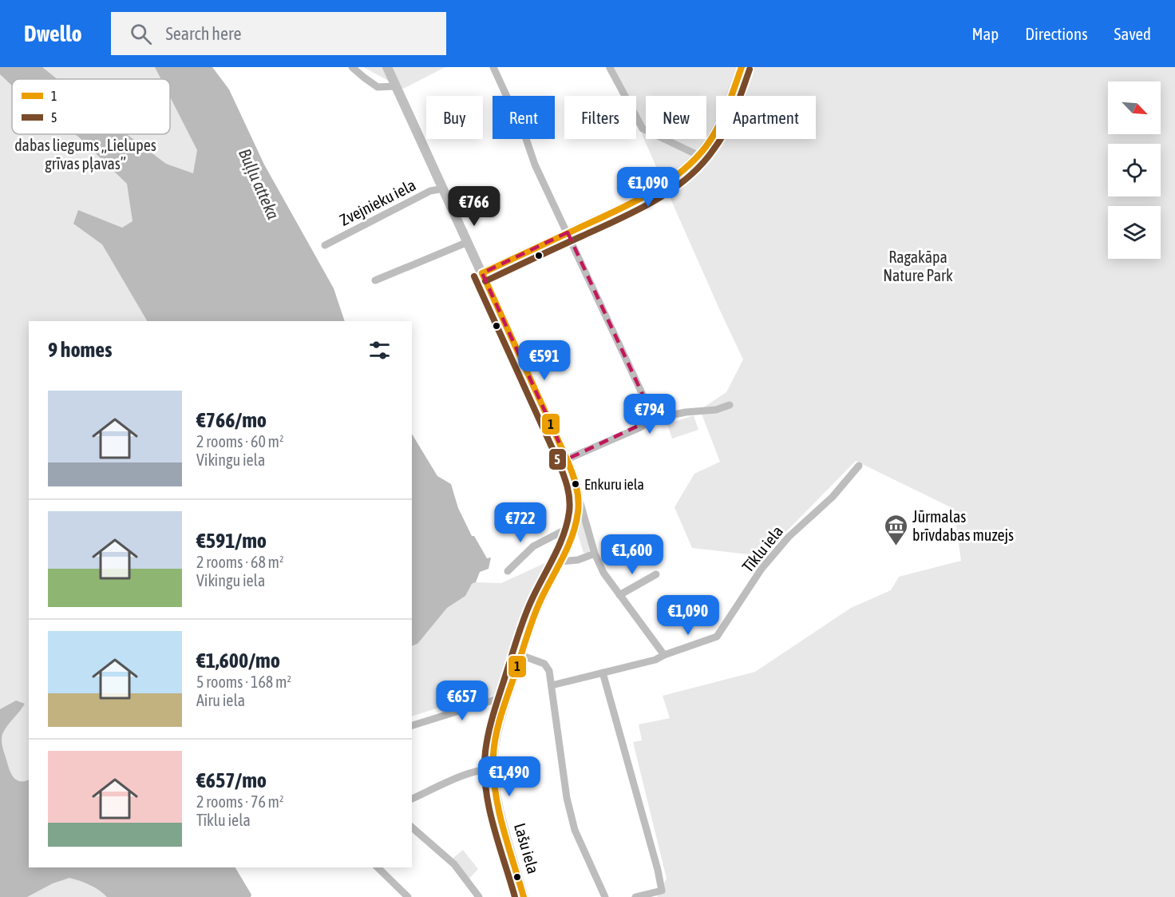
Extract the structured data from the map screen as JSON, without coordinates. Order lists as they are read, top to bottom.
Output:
{
  "streets": {
    "street": ["Zvejnieku iela", "Tīklu iela", "Lašu iela"]
  },
  "water": ["Buļļu atteka"],
  "parks": ["dabas liegums „Lielupes grīvas pļavas”", "Ragakāpa Nature Park"],
  "places": {
    "other": ["Enkuru iela"],
    "museum": ["Jūrmalas brīvdabas muzejs"]
  },
  "lines": ["transit line 1", "transit line 5"],
  "legend": ["1", "5"],
  "north": "bottom right",
  "page": {
    "header": "Dwello",
    "search": "Search here",
    "nav": ["Map", "Directions", "Saved"],
    "chip": [
      "Buy",
      "Rent",
      "Filters",
      "New",
      "Apartment"
    ],
    "price": [
      "€1,090",
      "€766",
      "€591",
      "€794",
      "€722",
      "€1,600",
      "€1,090",
      "€657",
      "€1,490"
    ],
    "heading": "9 homes",
    "list": [
      {
        "name": "€766/mo",
        "note": "2 rooms · 60 m² · Vikingu iela"
      },
      {
        "name": "€591/mo",
        "note": "2 rooms · 68 m² · Vikingu iela"
      },
      {
        "name": "€1,600/mo",
        "note": "5 rooms · 168 m² · Airu iela"
      },
      {
        "name": "€657/mo",
        "note": "2 rooms · 76 m² · Tīklu iela"
      }
    ]
  }
}
